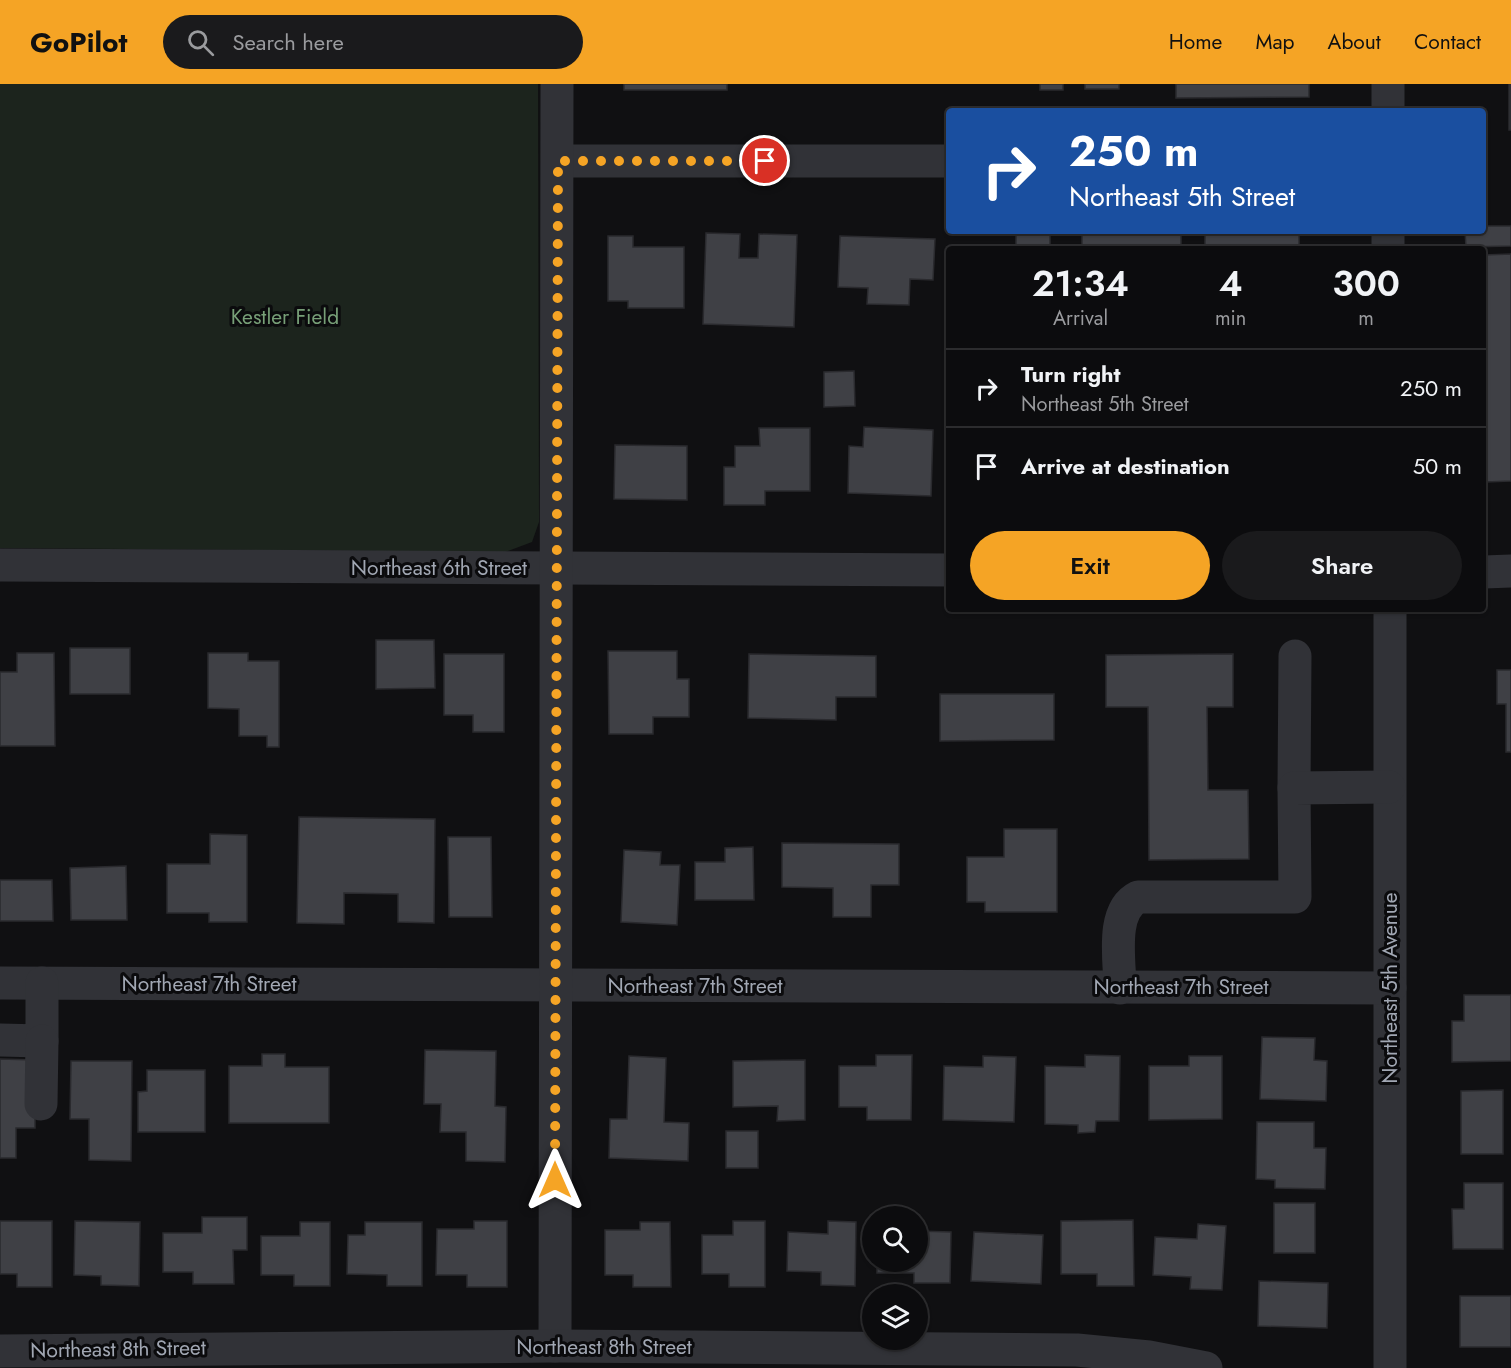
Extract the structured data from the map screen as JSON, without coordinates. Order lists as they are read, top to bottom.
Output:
{
  "streets": {
    "street": [
      "Northeast 6th Street",
      "Northeast 7th Street",
      "Northeast 5th Avenue",
      "Northeast 8th Street"
    ]
  },
  "crossings": [
    ["Northeast 7th Street", "Northeast 5th Avenue"]
  ],
  "parks": ["Kestler Field"],
  "page": {
    "header": "GoPilot",
    "search": "Search here",
    "nav": [
      "Home",
      "Map",
      "About",
      "Contact"
    ],
    "turn": ["250 m", "Northeast 5th Street"],
    "eta": [
      "21:34",
      "Arrival",
      "4",
      "min",
      "300",
      "m"
    ],
    "list": [
      {
        "name": "Turn right",
        "note": "Northeast 5th Street",
        "value": "250 m"
      },
      {
        "name": "Arrive at destination",
        "value": "50 m"
      }
    ],
    "buttons": ["Exit", "Share"]
  }
}
